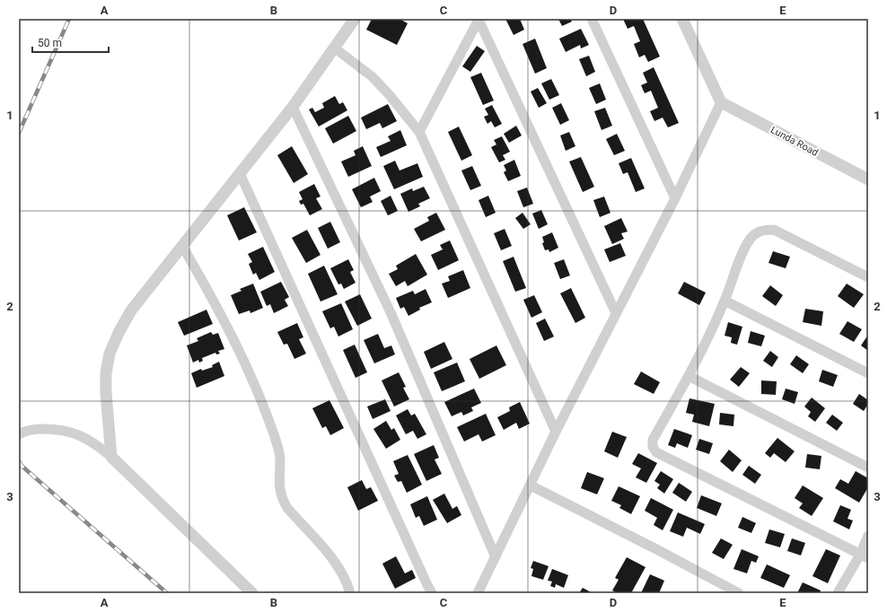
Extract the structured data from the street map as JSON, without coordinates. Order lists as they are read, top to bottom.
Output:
{
  "streets": {
    "street": ["Lunda Road"]
  },
  "scale_bar": "50 m",
  "grid": {
    "columns": [
      "A",
      "B",
      "C",
      "D",
      "E"
    ],
    "rows": ["1", "2", "3"]
  }
}
